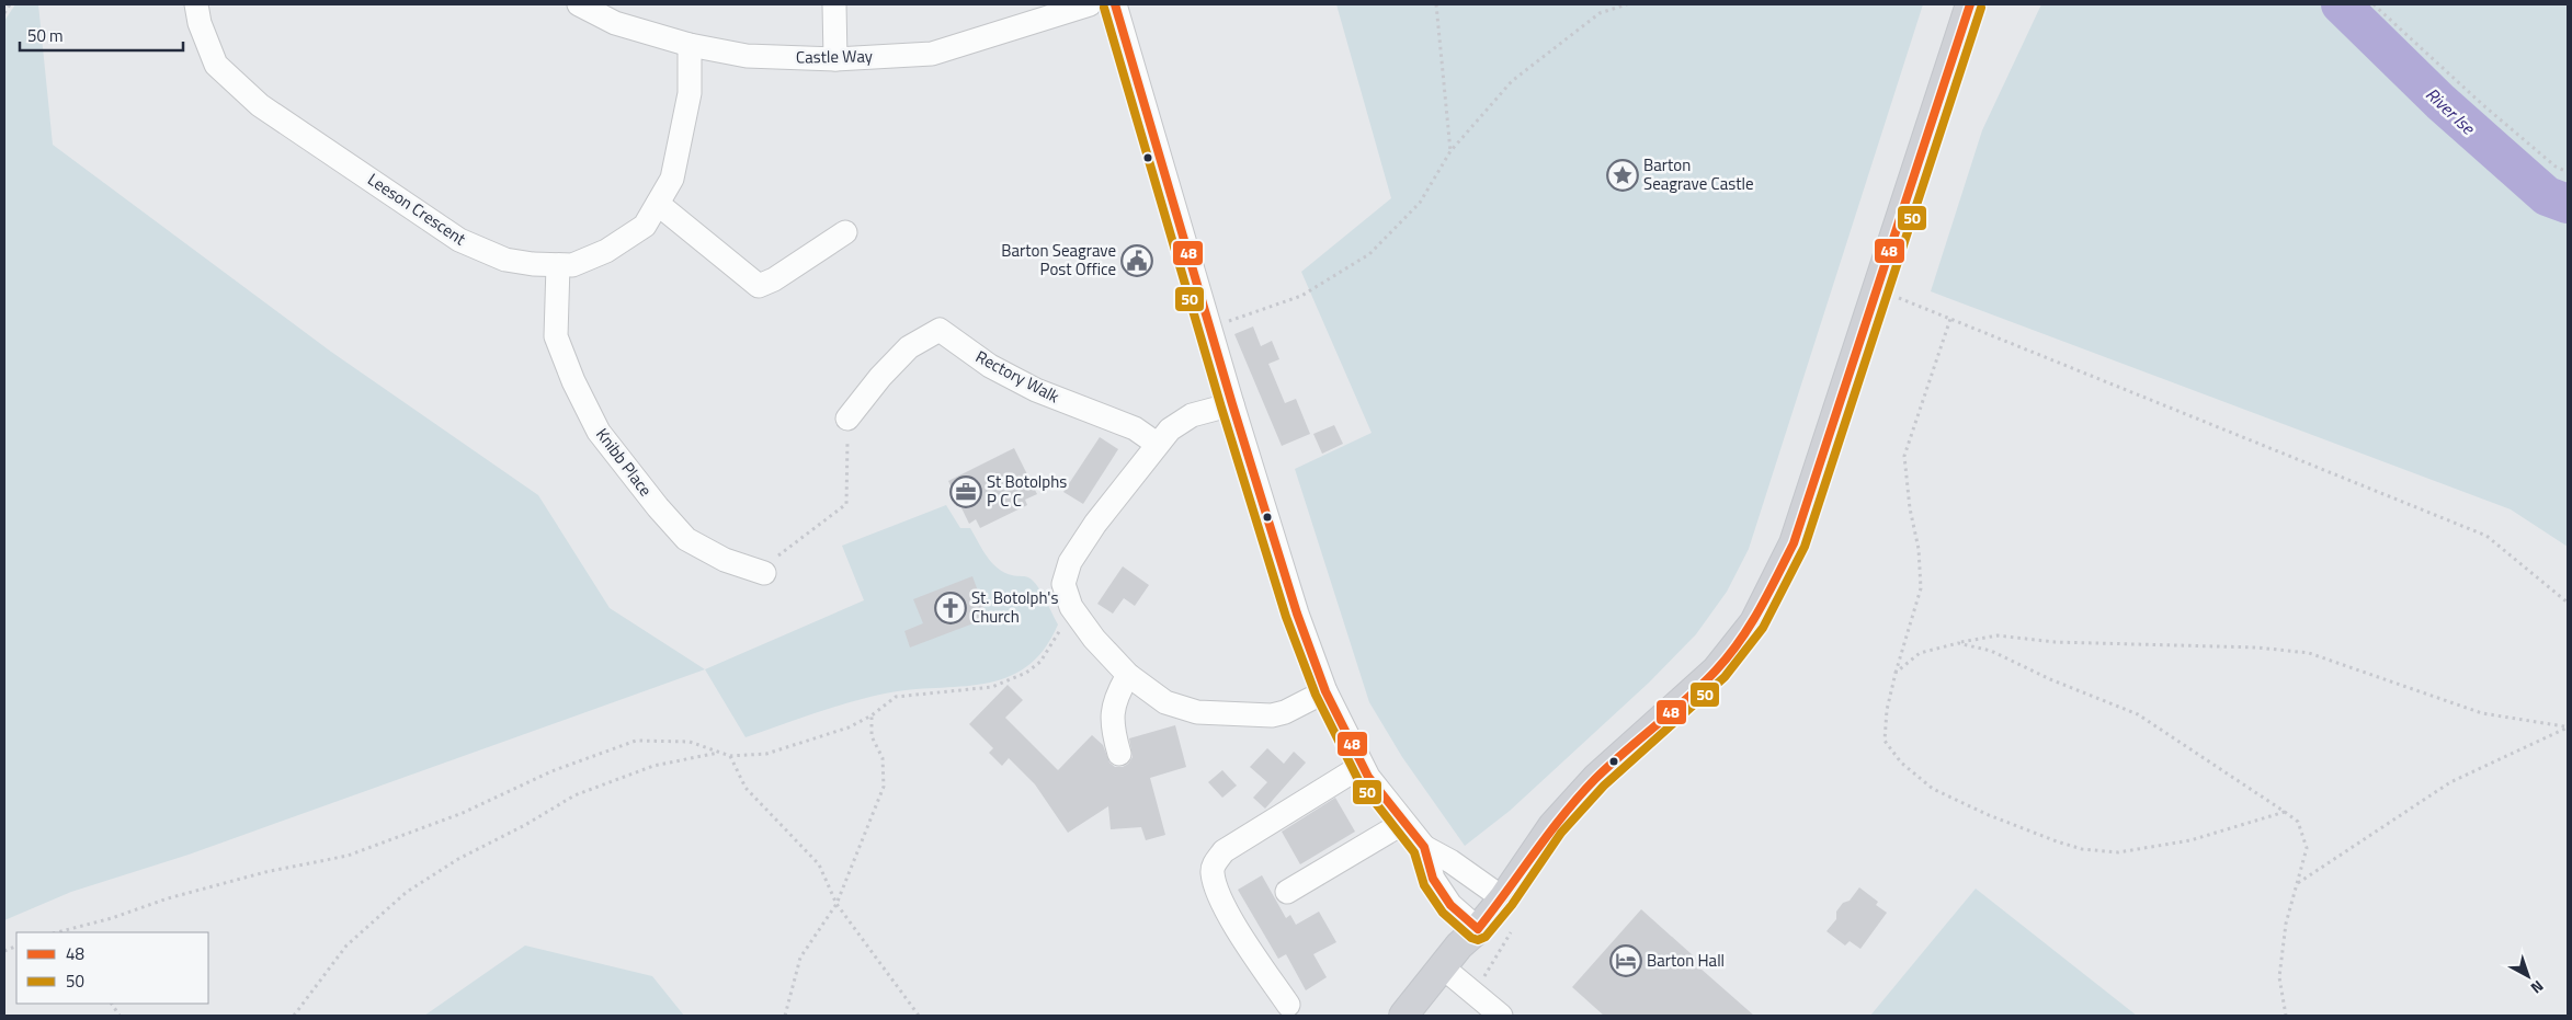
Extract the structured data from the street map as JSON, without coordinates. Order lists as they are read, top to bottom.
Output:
{
  "streets": {
    "street": [
      "Castle Way",
      "Leeson Crescent",
      "Rectory Walk",
      "Knibb Place"
    ]
  },
  "crossings": [
    ["Castle Way", "Leeson Crescent"],
    ["Leeson Crescent", "Knibb Place"]
  ],
  "water": ["River Ise"],
  "places": {
    "place": ["Barton Seagrave Castle"],
    "public building": ["Barton Seagrave Post Office"],
    "office": ["St Botolphs P C C"],
    "church": ["St. Botolph's Church"],
    "hotel": ["Barton Hall"]
  },
  "lines": ["transit line 48", "transit line 50"],
  "legend": ["48", "50"],
  "scale_bar": "50 m",
  "north": "bottom right"
}
